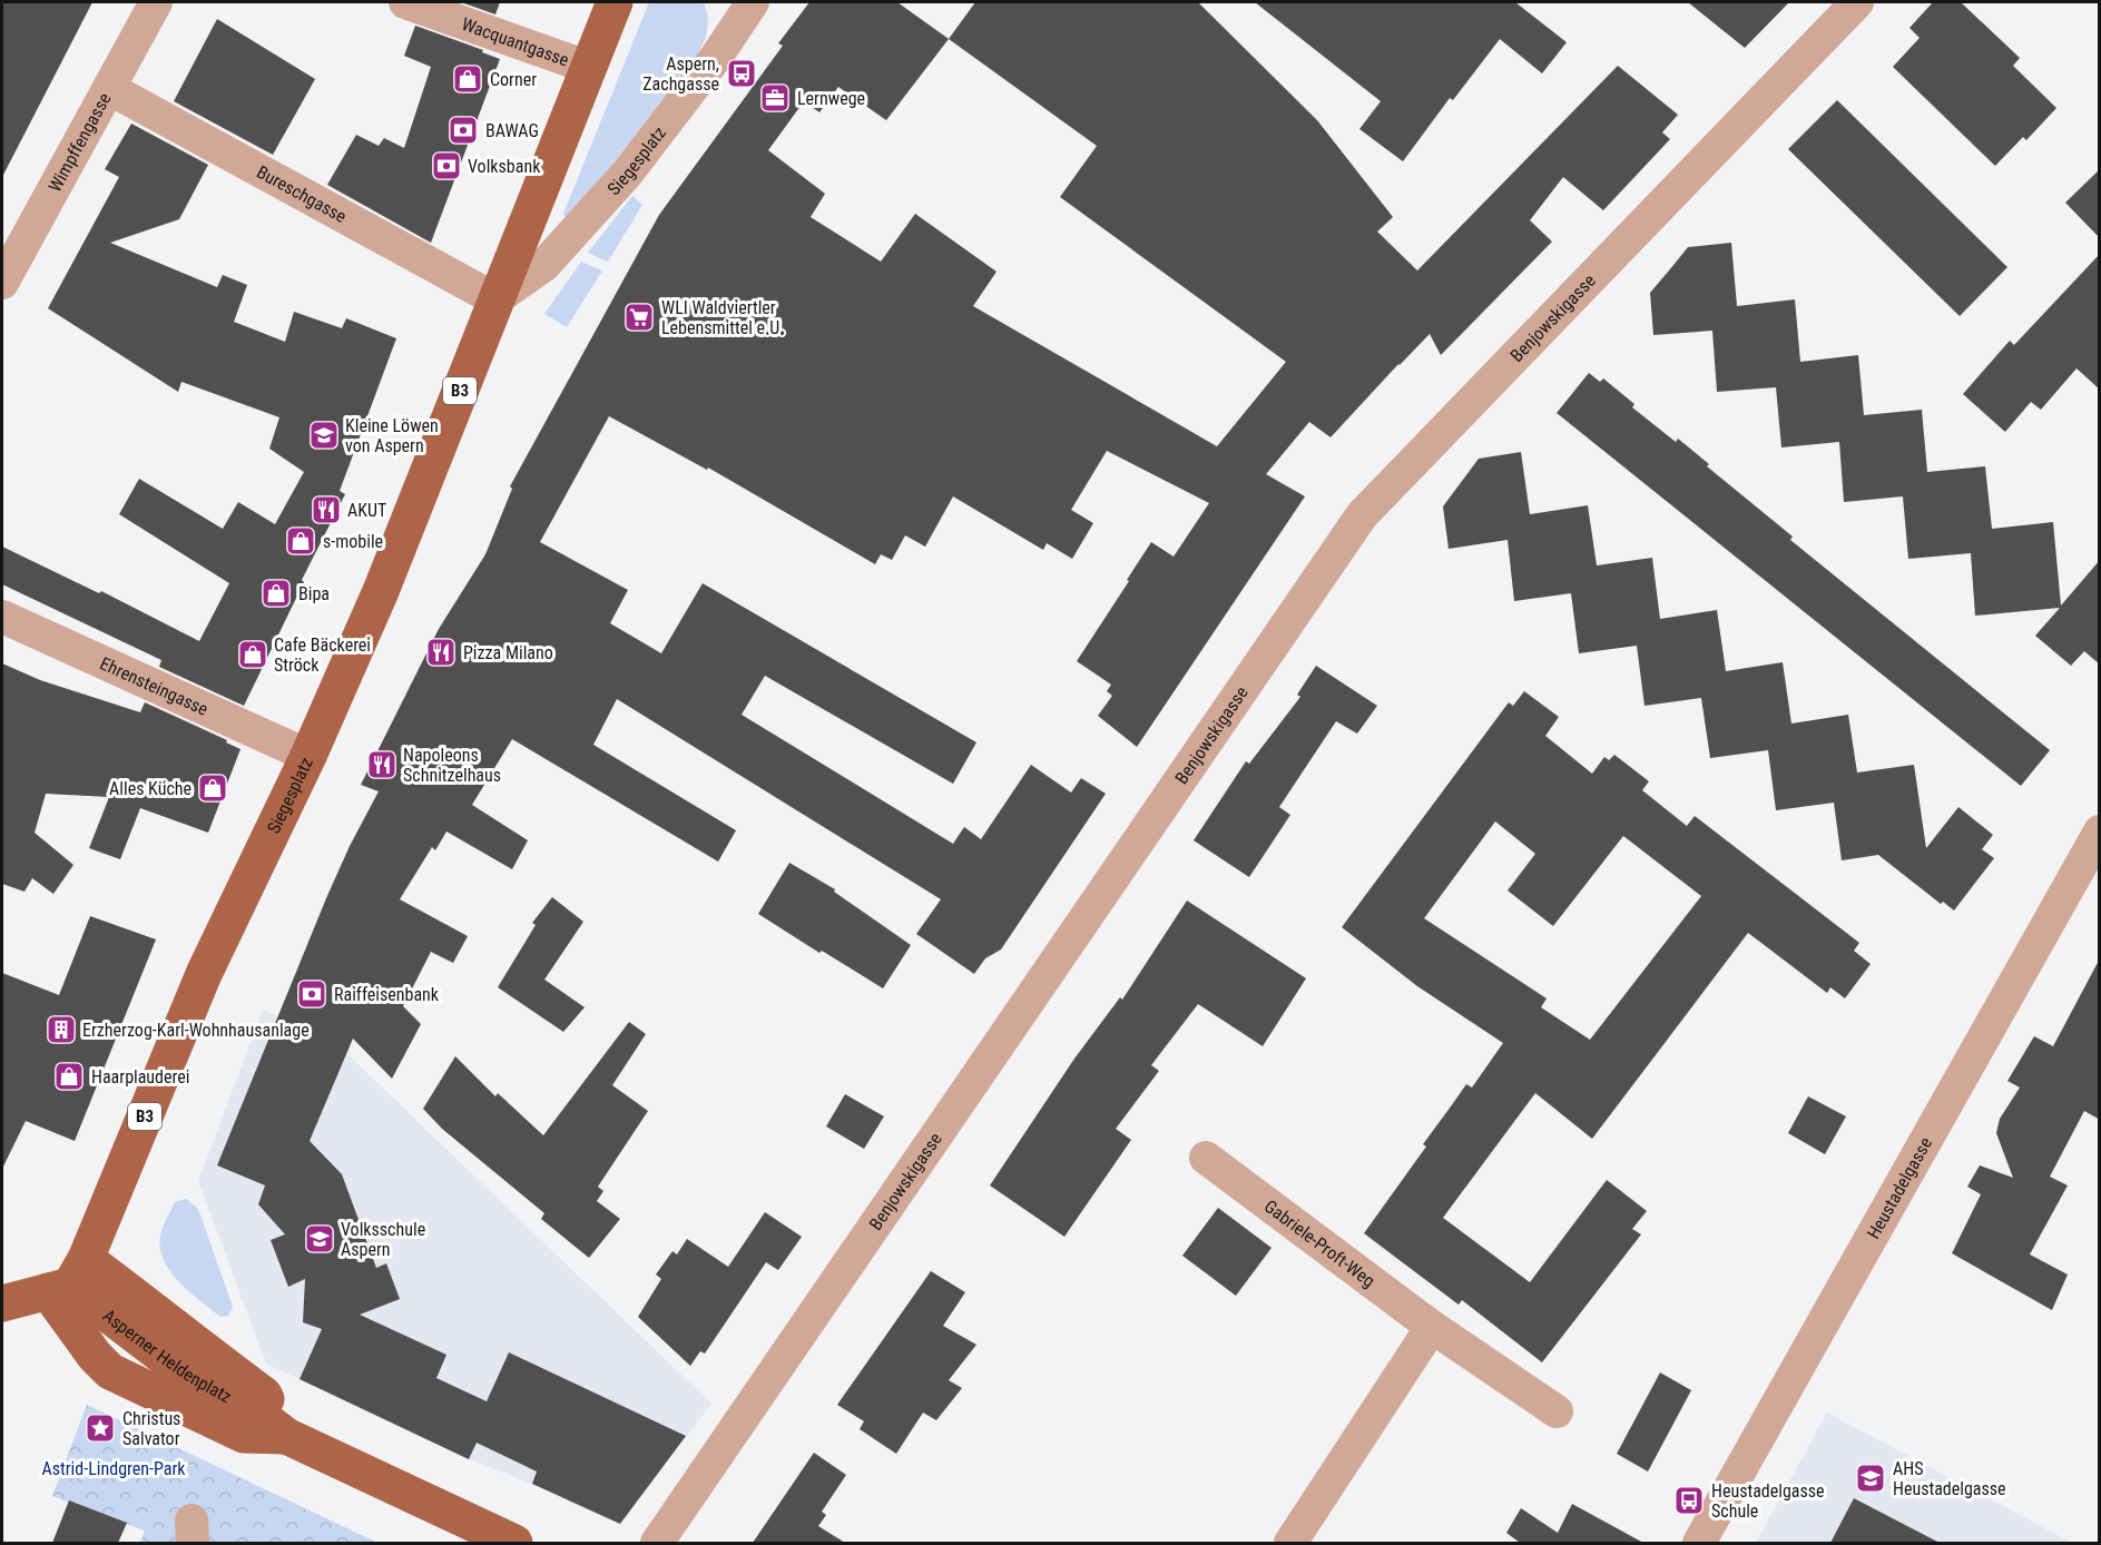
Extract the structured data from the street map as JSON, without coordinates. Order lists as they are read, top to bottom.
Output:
{
  "streets": {
    "main road": ["Siegesplatz", "B3", "Asperner Heldenplatz"],
    "street": [
      "Wacquantgasse",
      "Wimpffengasse",
      "Bureschgasse",
      "Benjowskigasse",
      "Ehrensteingasse",
      "Heustadelgasse",
      "Gabriele-Proft-Weg"
    ]
  },
  "crossings": [
    ["Wacquantgasse", "Siegesplatz"],
    ["Wimpffengasse", "Bureschgasse"],
    ["Siegesplatz", "Bureschgasse"],
    ["Siegesplatz", "Ehrensteingasse"],
    ["Siegesplatz", "Asperner Heldenplatz"]
  ],
  "parks": ["Astrid-Lindgren-Park"],
  "places": {
    "bus stop": ["Aspern, Zachgasse", "Heustadelgasse Schule"],
    "shop": [
      "Corner",
      "s-mobile",
      "Bipa",
      "Cafe Bäckerei Ströck",
      "Alles Küche",
      "Haarplauderei"
    ],
    "office": ["Lernwege"],
    "bank": ["BAWAG", "Volksbank", "Raiffeisenbank"],
    "supermarket": ["WLI Waldviertler Lebensmittel e.U."],
    "school or university": ["Kleine Löwen von Aspern", "Volksschule Aspern", "AHS Heustadelgasse"],
    "restaurant": ["AKUT", "Pizza Milano", "Napoleons Schnitzelhaus"],
    "building": ["Erzherzog-Karl-Wohnhausanlage"],
    "place": ["Christus Salvator"]
  }
}
